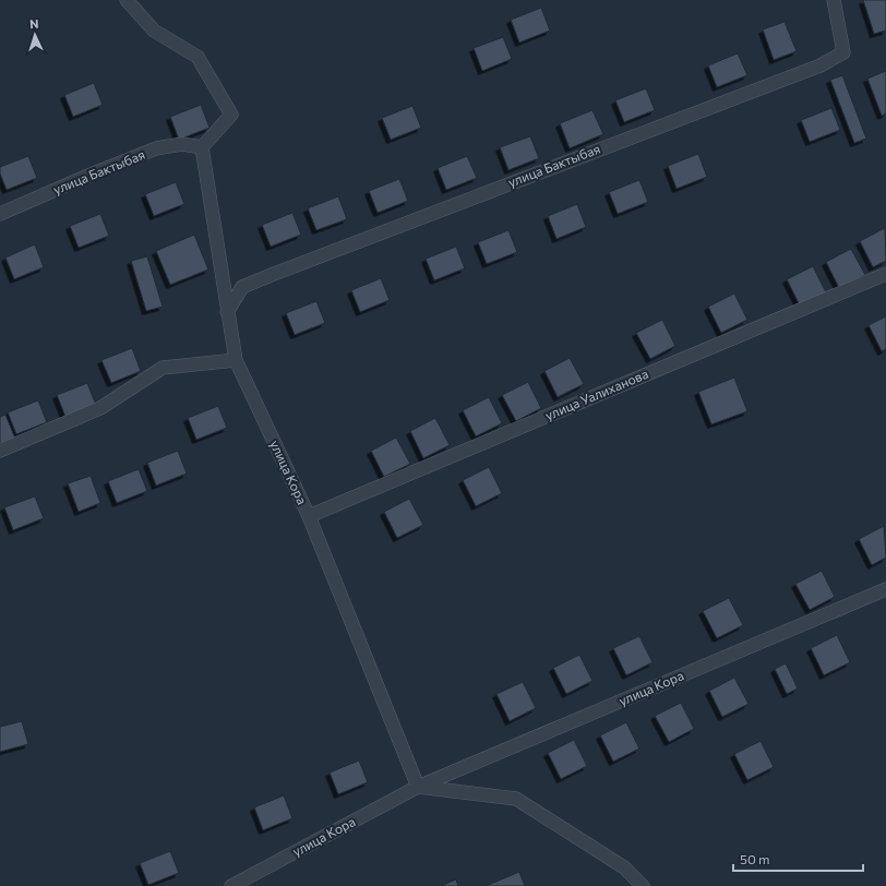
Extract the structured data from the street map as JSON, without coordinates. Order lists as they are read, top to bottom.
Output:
{
  "streets": {
    "street": ["улица Бактыбая", "улица Уалиханова", "улица Кора"]
  },
  "crossings": [
    ["улица Бактыбая", "улица Кора"],
    ["улица Уалиханова", "улица Кора"]
  ],
  "scale_bar": "50 m",
  "north": "top"
}
